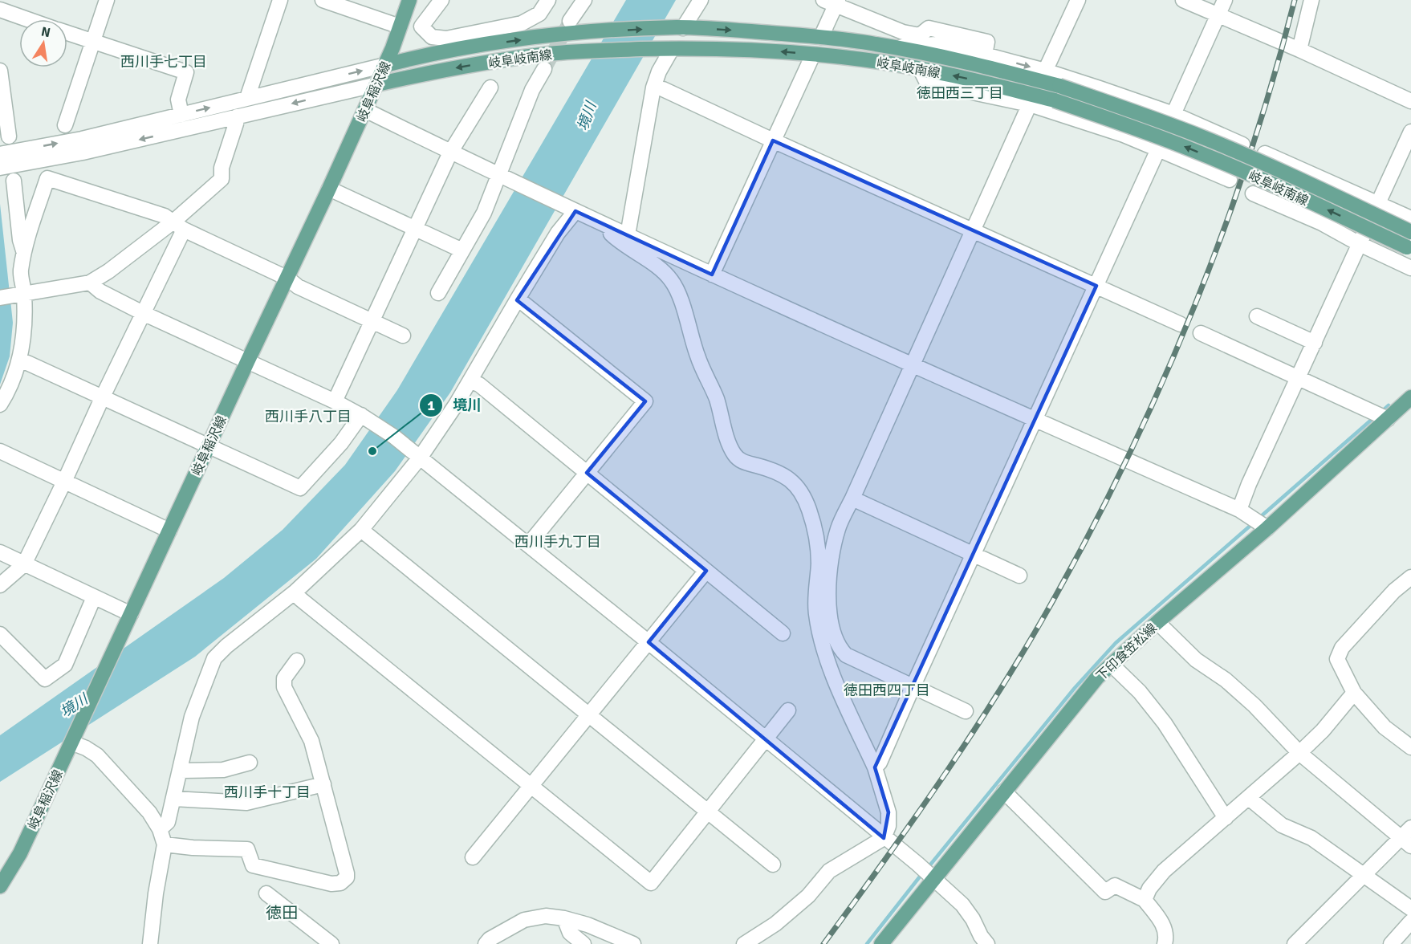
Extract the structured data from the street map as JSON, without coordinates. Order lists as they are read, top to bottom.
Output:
{
  "streets": {
    "main road": ["岐阜岐南線", "岐阜稲沢線", "下印食笠松線"]
  },
  "crossings": [
    ["岐阜岐南線", "岐阜稲沢線"]
  ],
  "districts": [
    "西川手七丁目",
    "徳田西三丁目",
    "西川手八丁目",
    "西川手九丁目",
    "徳田西四丁目",
    "西川手十丁目",
    "徳田"
  ],
  "water": ["境川"],
  "places": ["境川"],
  "north": "top"
}
